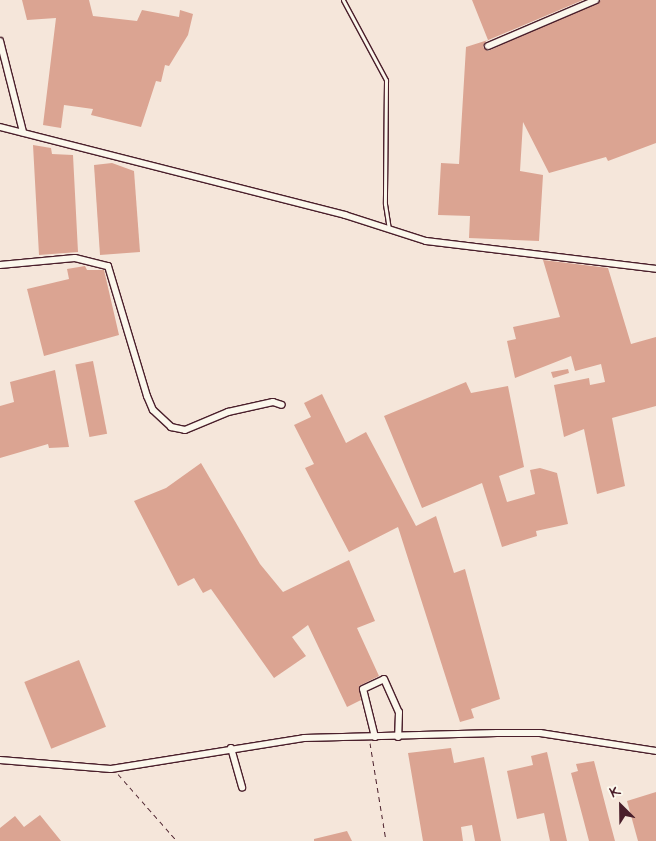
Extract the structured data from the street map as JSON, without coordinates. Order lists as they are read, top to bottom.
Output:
{
  "north": "top left"
}
